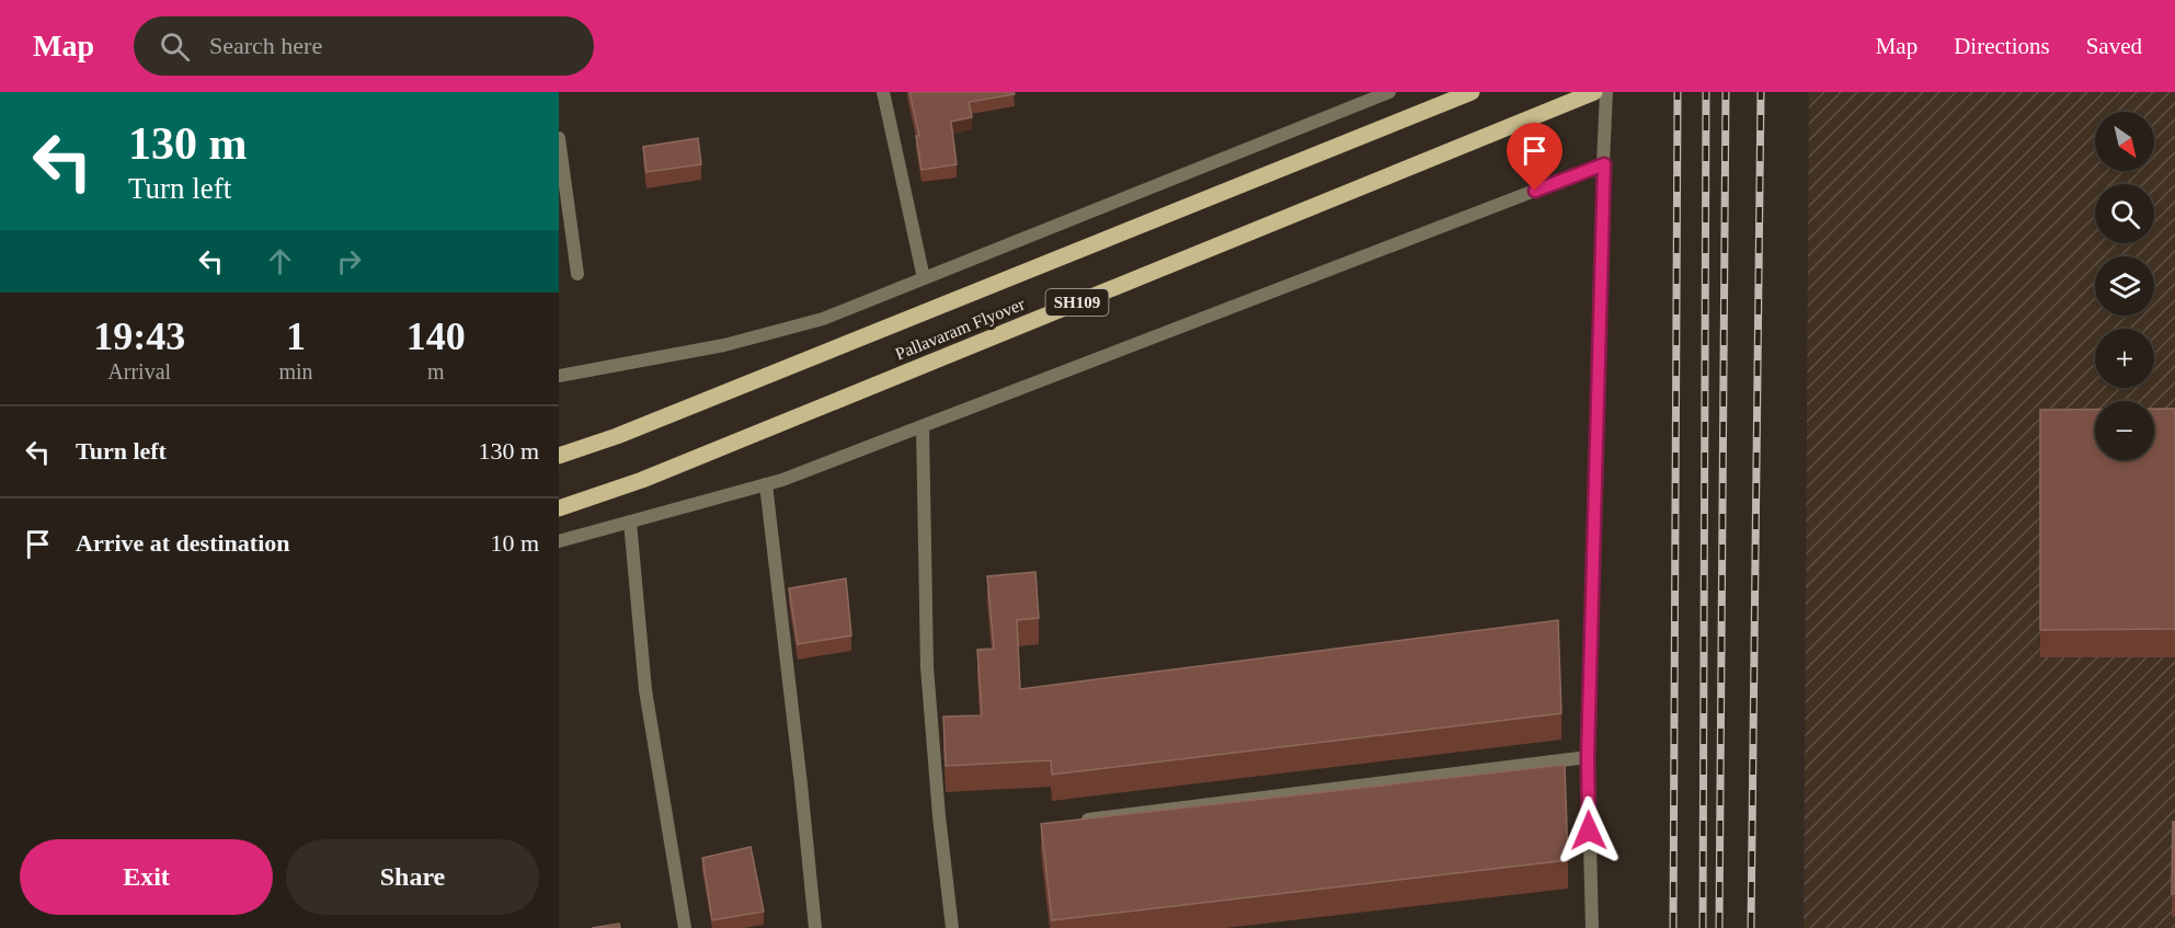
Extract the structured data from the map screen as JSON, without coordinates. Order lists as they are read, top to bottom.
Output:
{
  "streets": {
    "main road": ["SH109", "Pallavaram Flyover"]
  },
  "north": "bottom right",
  "page": {
    "header": "Map",
    "search": "Search here",
    "nav": ["Map", "Directions", "Saved"],
    "turn": ["130 m", "Turn left"],
    "map_buttons": ["+", "−"],
    "eta": [
      "19:43",
      "Arrival",
      "1",
      "min",
      "140",
      "m"
    ],
    "list": [
      {
        "name": "Turn left",
        "value": "130 m"
      },
      {
        "name": "Arrive at destination",
        "value": "10 m"
      }
    ],
    "buttons": ["Exit", "Share"]
  }
}
